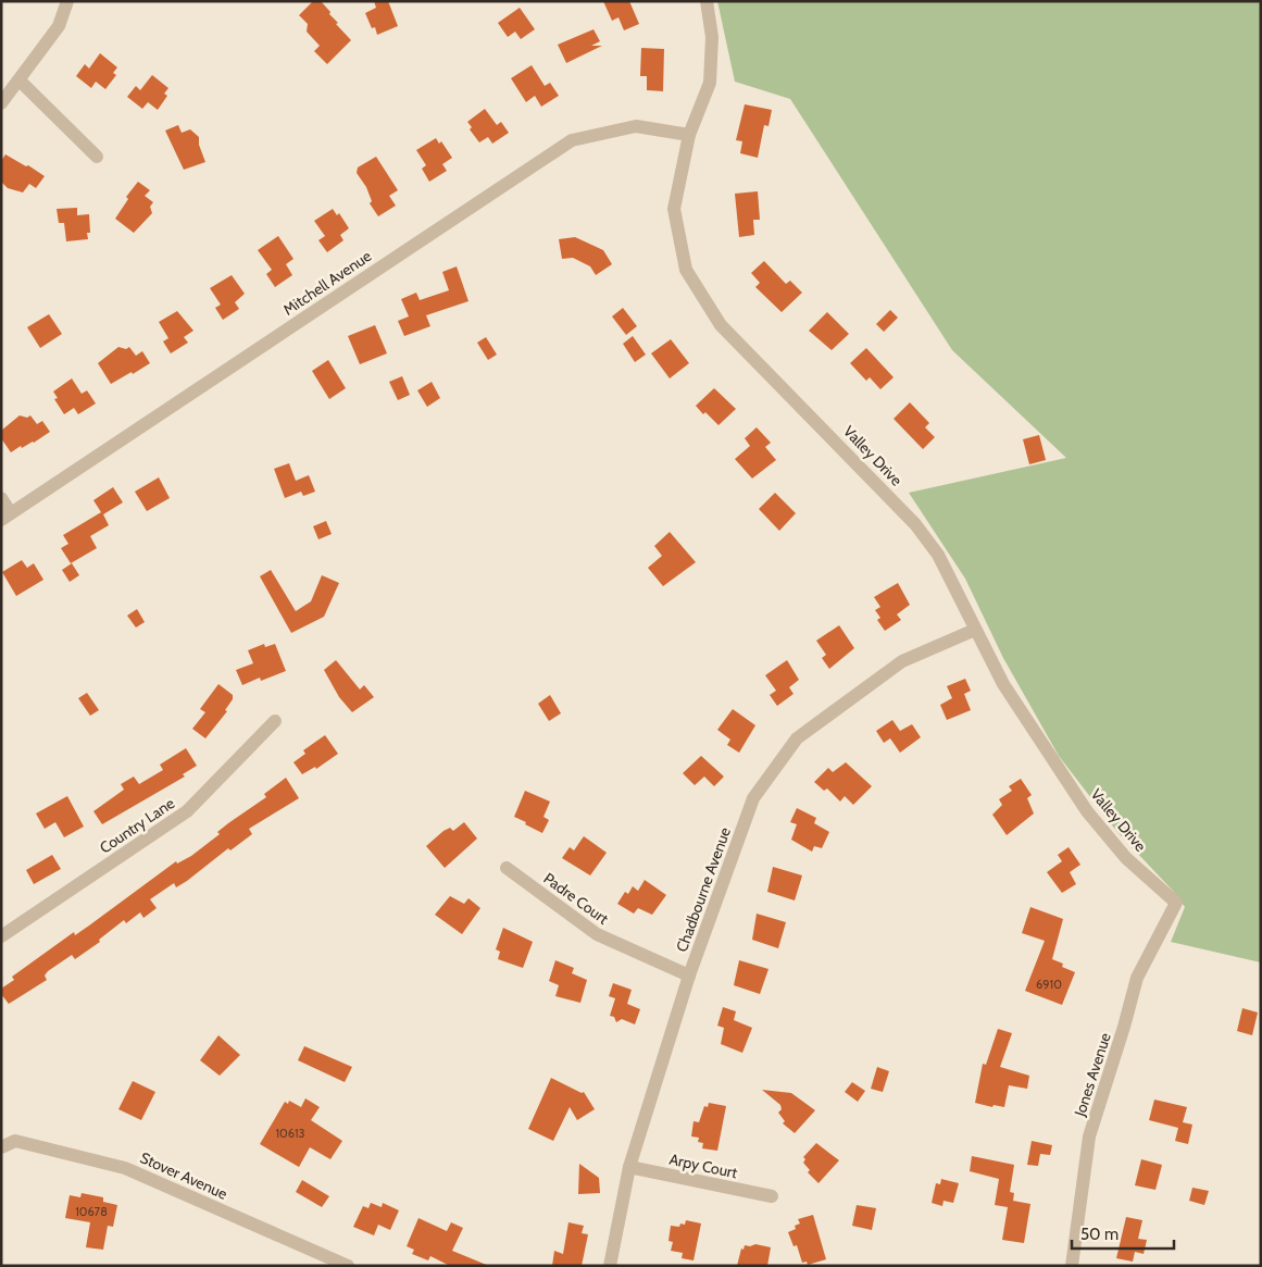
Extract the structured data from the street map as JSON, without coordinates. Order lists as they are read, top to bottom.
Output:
{
  "streets": {
    "street": [
      "Mitchell Avenue",
      "Valley Drive",
      "Country Lane",
      "Chadbourne Avenue",
      "Padre Court",
      "Jones Avenue",
      "Arpy Court",
      "Stover Avenue"
    ]
  },
  "crossings": [
    ["Mitchell Avenue", "Valley Drive"],
    ["Valley Drive", "Chadbourne Avenue"],
    ["Valley Drive", "Jones Avenue"],
    ["Chadbourne Avenue", "Padre Court"],
    ["Chadbourne Avenue", "Arpy Court"]
  ],
  "house_numbers": ["6910", "10613", "10678"],
  "scale_bar": "50 m"
}
